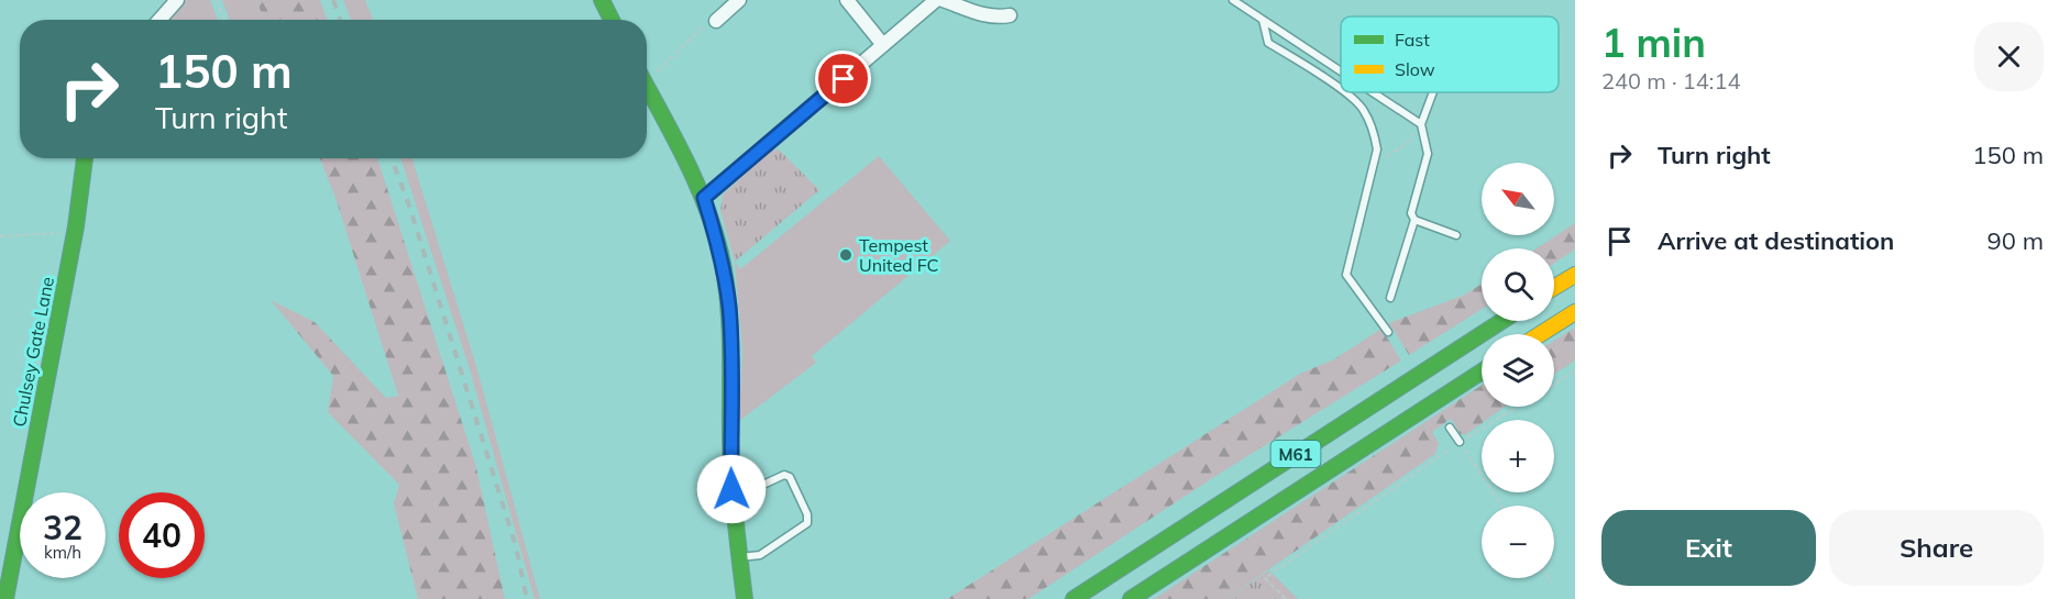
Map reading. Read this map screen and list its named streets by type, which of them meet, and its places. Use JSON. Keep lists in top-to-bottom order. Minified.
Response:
{"streets":{"main road":["Chulsey Gate Lane","M61"]},"places":["Tempest United FC"],"legend":["Fast","Slow"],"north":"top left","page":{"heading":["1 min","240 m · 14:14"],"turn":["150 m","Turn right"],"list":[{"name":"Turn right","value":"150 m"},{"name":"Arrive at destination","value":"90 m"}],"map_buttons":["+","−"],"speed":"32 km/h","limit":"40","buttons":["Exit","Share"]}}
